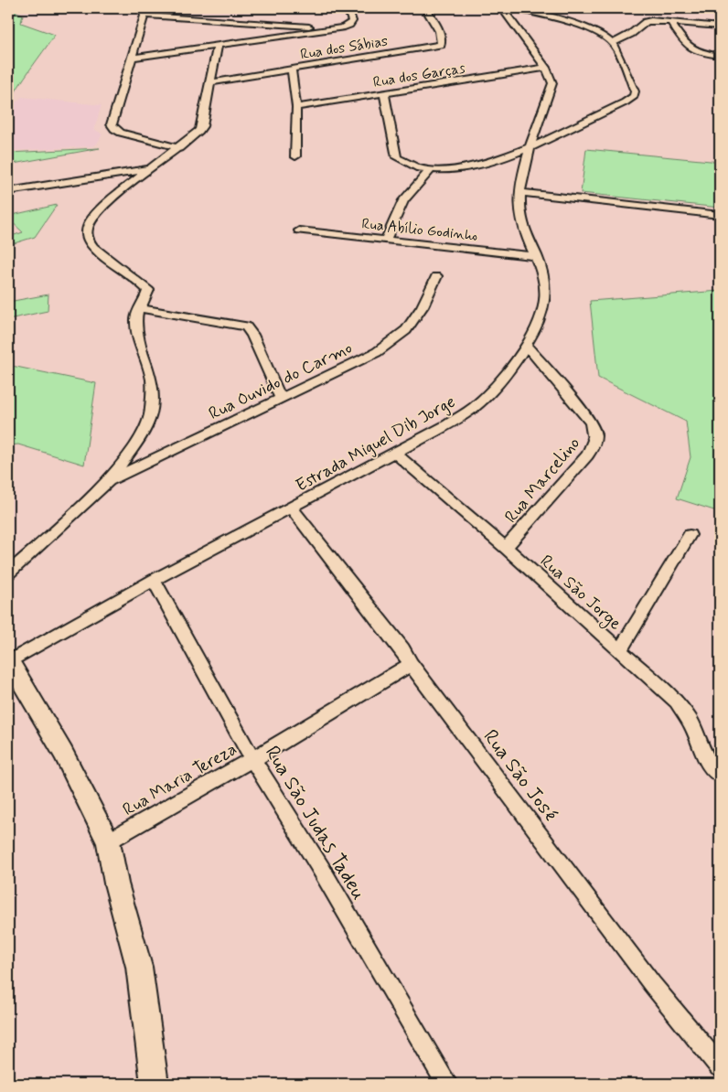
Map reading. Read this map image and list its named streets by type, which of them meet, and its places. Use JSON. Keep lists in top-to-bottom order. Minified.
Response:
{"streets":{"street":["Rua dos Sábias","Rua dos Garças","Rua Abílio Godinho","Rua Ouvido do Carmo","Estrada Miguel Dib Jorge","Rua Marcelino","Rua São Jorge","Rua São José","Rua Maria Tereza","Rua São Judas Tadeu"]},"crossings":[["Rua dos Garças","Estrada Miguel Dib Jorge"],["Rua Abílio Godinho","Estrada Miguel Dib Jorge"],["Estrada Miguel Dib Jorge","Rua Marcelino"],["Estrada Miguel Dib Jorge","Rua São Jorge"],["Estrada Miguel Dib Jorge","Rua São José"],["Estrada Miguel Dib Jorge","Rua São Judas Tadeu"],["Rua Marcelino","Rua São Jorge"],["Rua São José","Rua Maria Tereza"],["Rua Maria Tereza","Rua São Judas Tadeu"]]}
